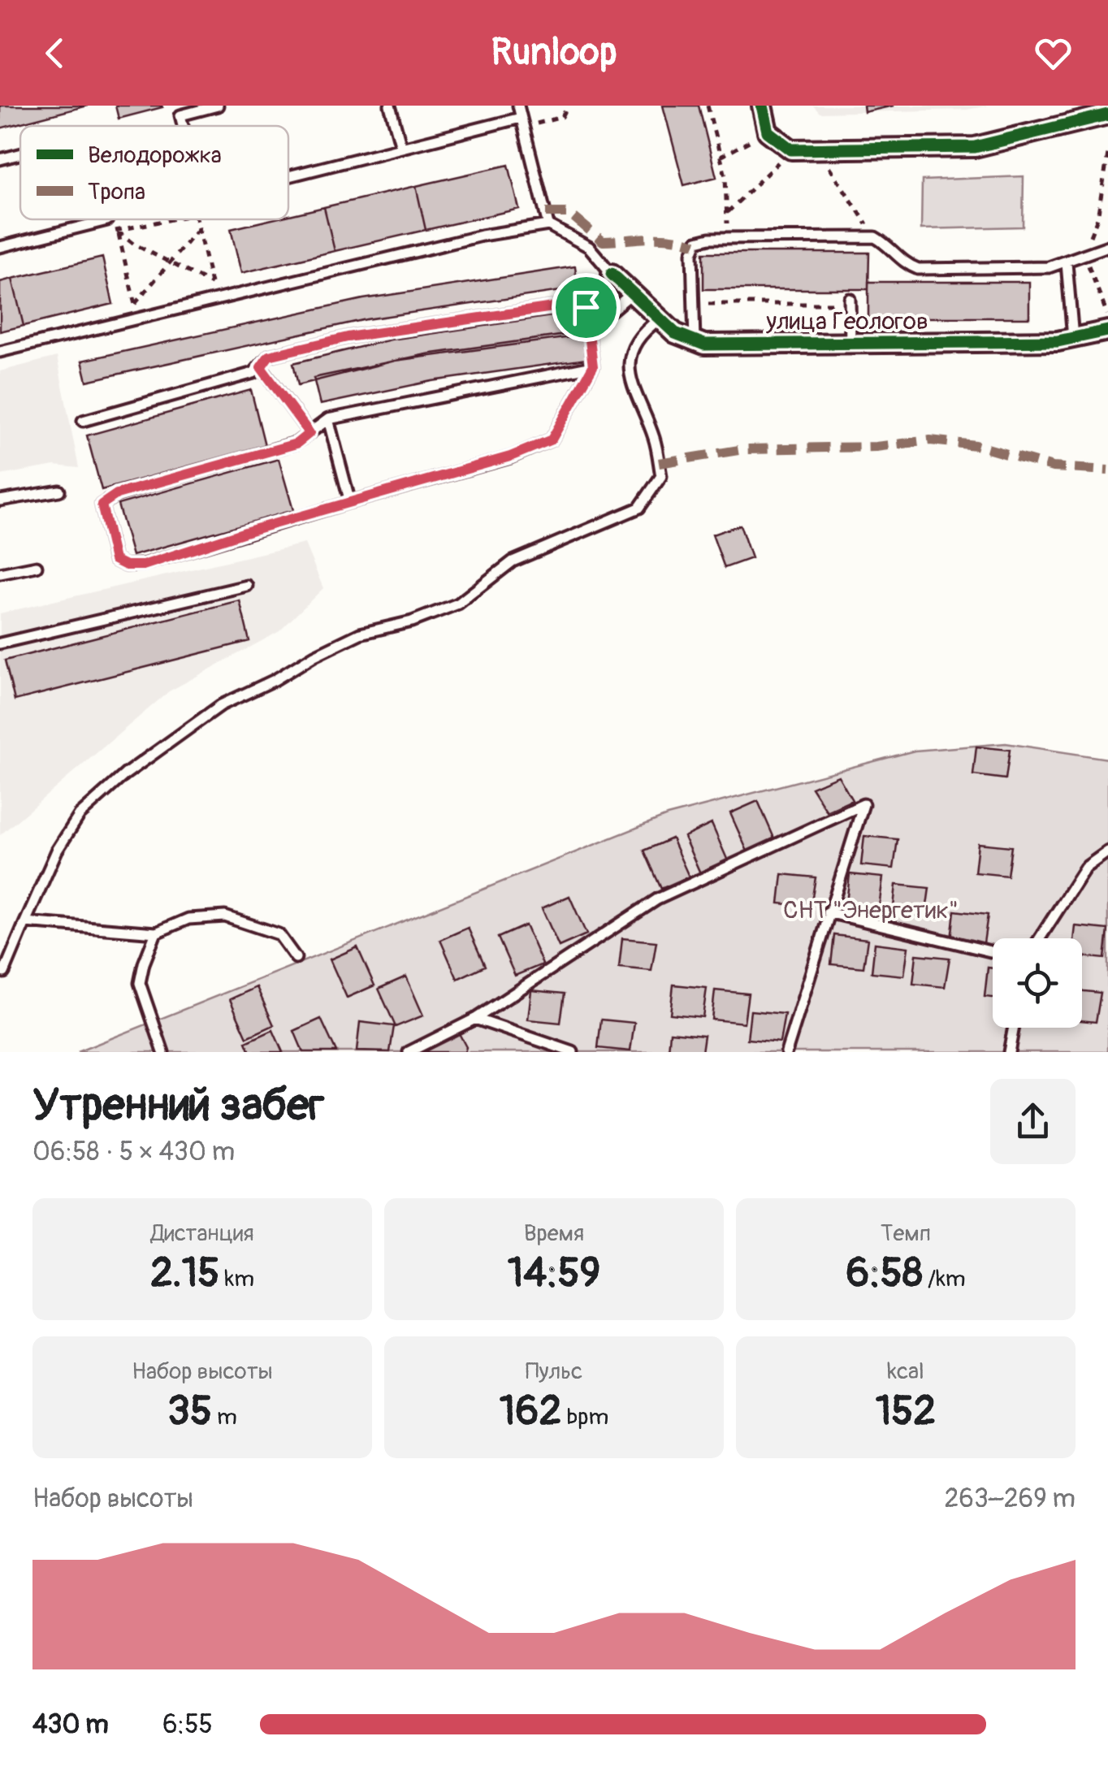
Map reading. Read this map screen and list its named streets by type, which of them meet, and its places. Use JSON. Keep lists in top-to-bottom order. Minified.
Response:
{"streets":{"street":["улица Геологов"]},"parks":["СНТ \"Энергетик\""],"legend":["Велодорожка","Тропа"],"page":{"header":"Runloop","heading":["Утренний забег","06:58 · 5 × 430 m"],"stats":[["Дистанция","2.15 km"],["Время","14:59"],["Темп","6:58 /km"],["Набор высоты","35 m"],["Пульс","162 bpm"],["kcal","152"]],"chart":["Набор высоты","263–269 m"],"list":[{"name":"430 m","note":"6:55"}]}}
